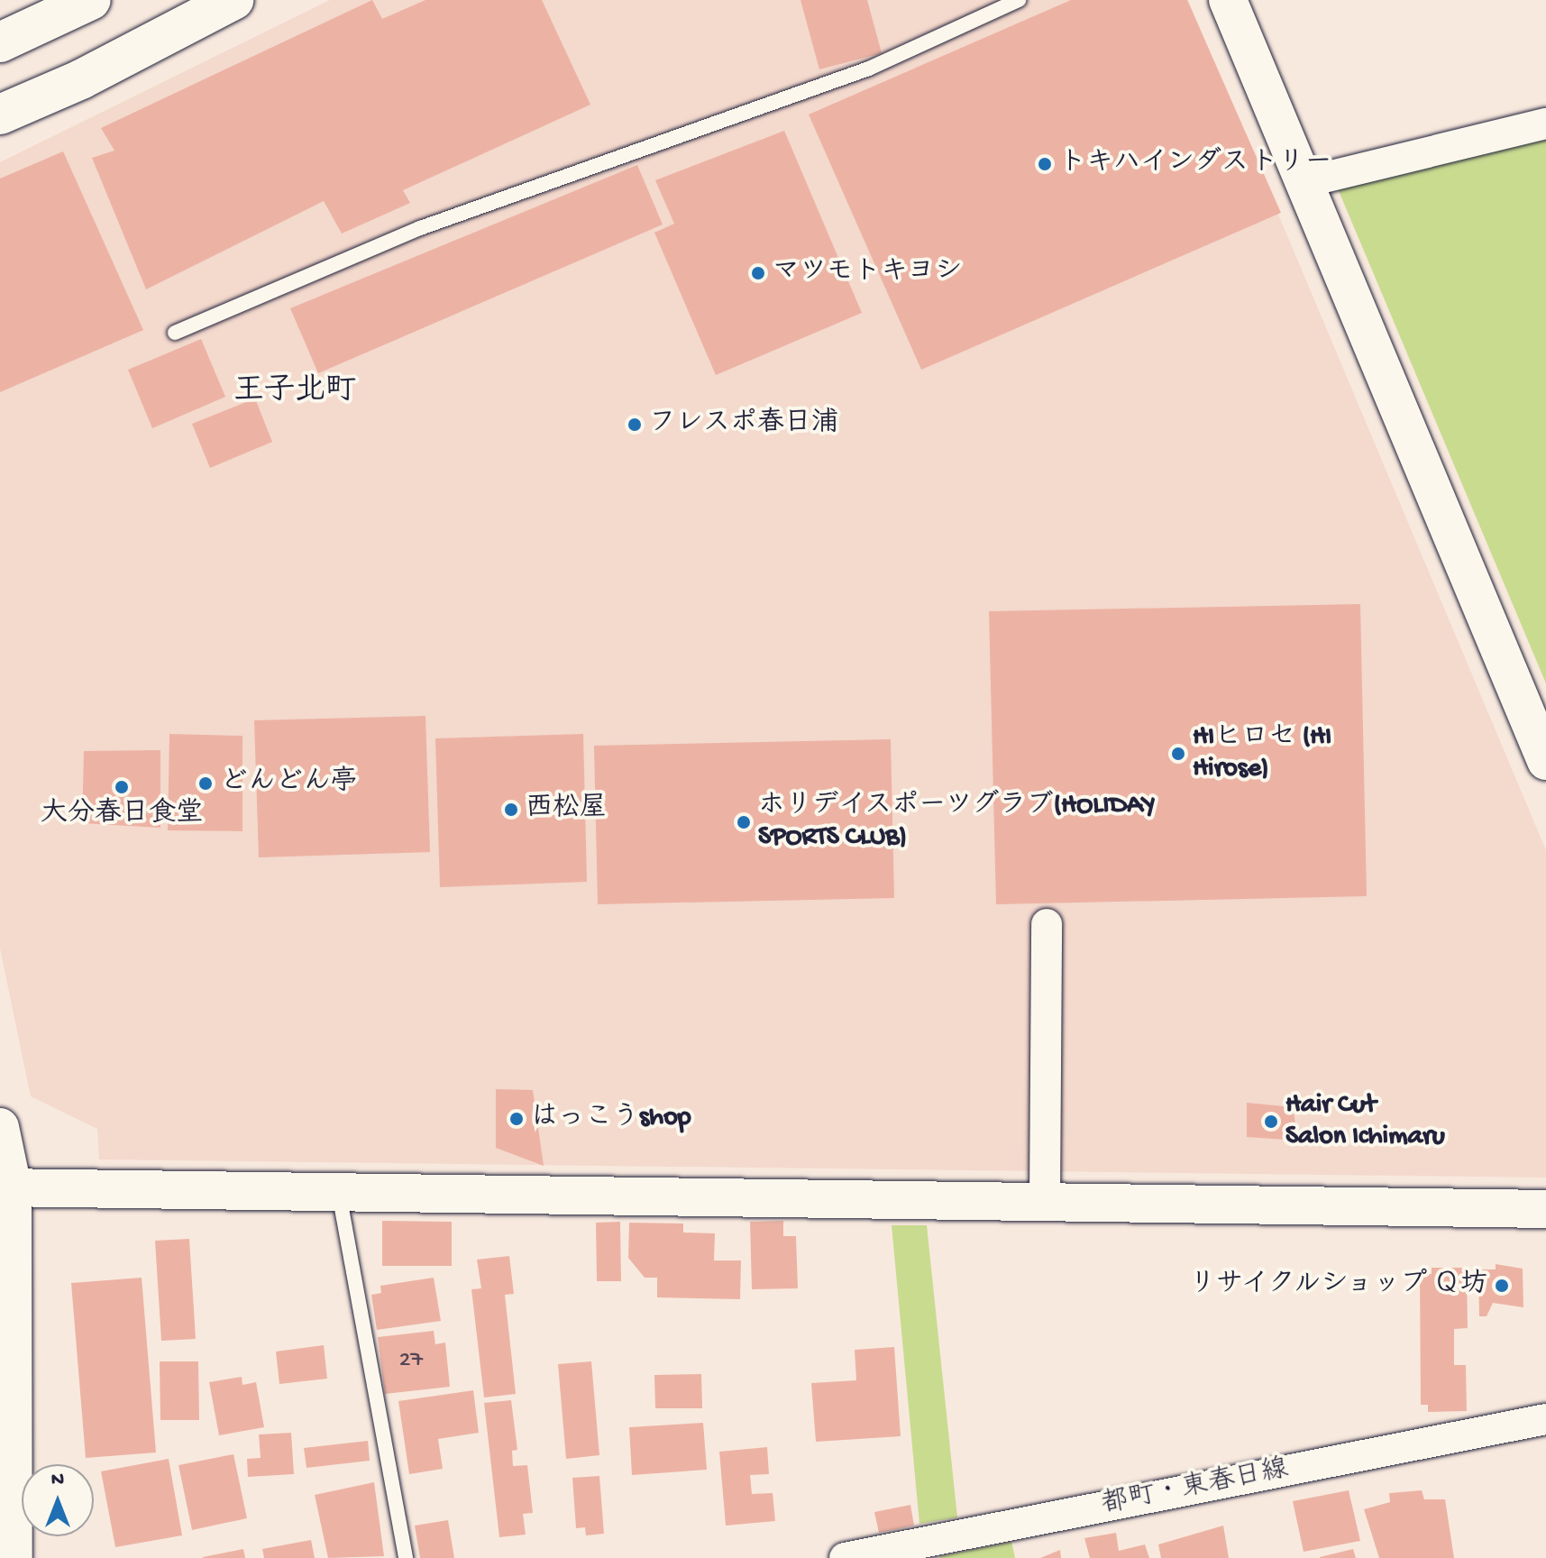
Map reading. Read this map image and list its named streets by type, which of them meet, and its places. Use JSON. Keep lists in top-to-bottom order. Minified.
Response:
{"streets":{"street":["都町・東春日線"]},"districts":["王子北町"],"places":["トキハインダストリー","マツモトキヨシ","フレスポ春日浦","HIヒロセ (HI Hirose)","どんどん亭","大分春日食堂","西松屋","ホリデイスポーツグラブ(HOLIDAY SPORTS CLUB)","はっこうshop","Hair Cut Salon Ichimaru","リサイクルショップ Ｑ坊"],"house_numbers":["27"],"north":"top"}
